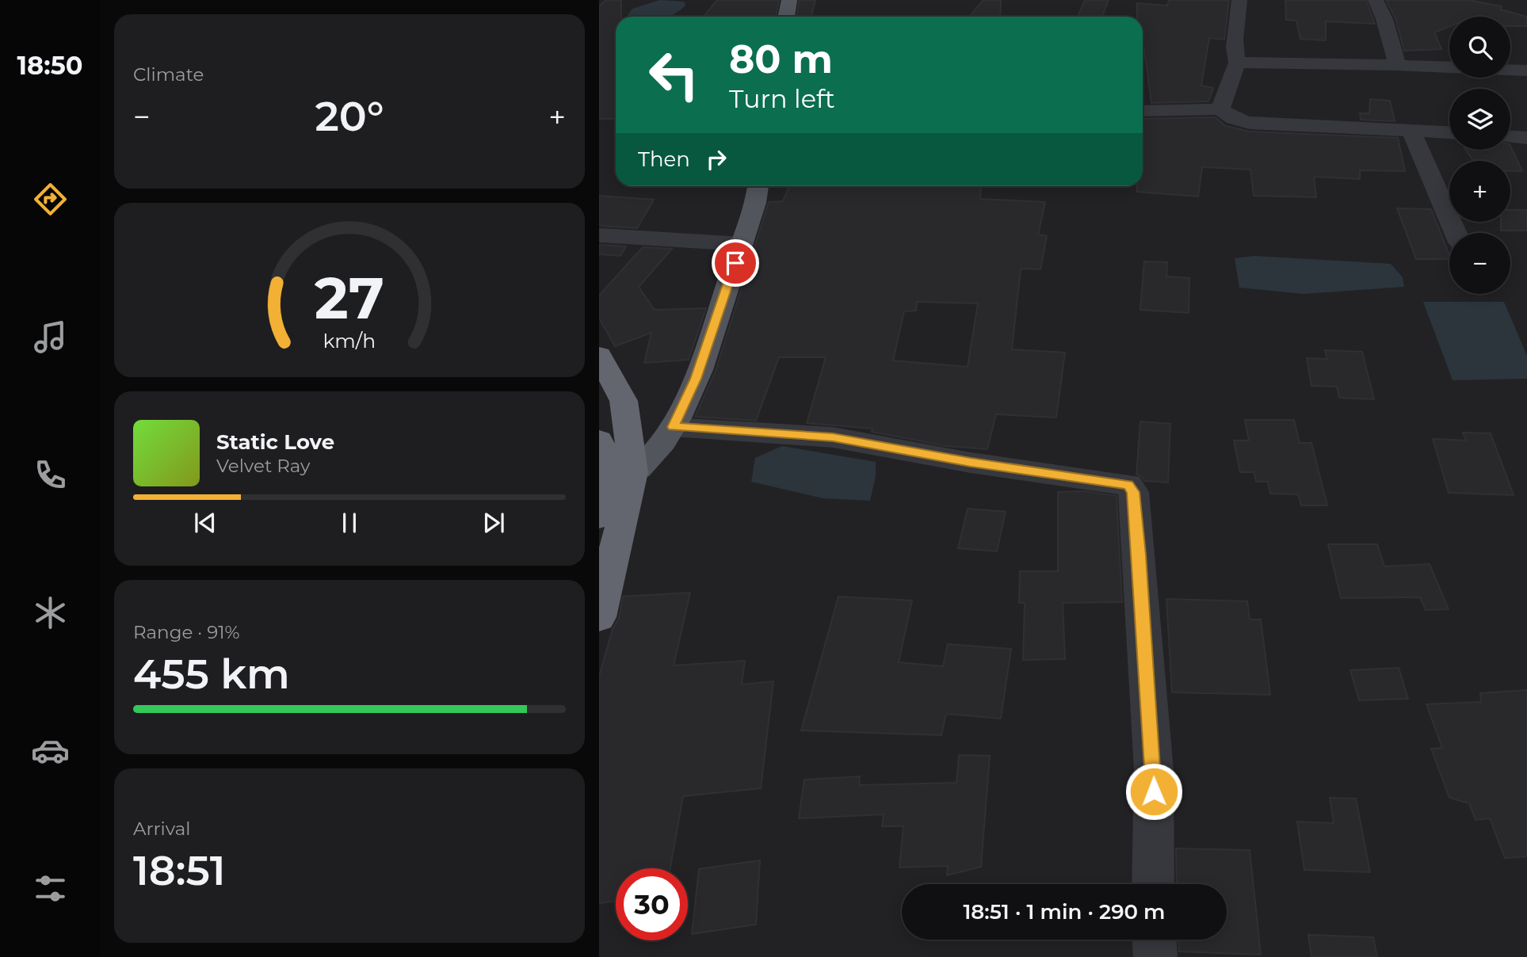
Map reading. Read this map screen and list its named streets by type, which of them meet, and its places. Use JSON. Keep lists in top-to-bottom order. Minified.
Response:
{"page":{"tabs":"18:50","tile":["Climate",["Range · 91%","455 km"],["Arrival","18:51"]],"map_buttons":["+","−"],"turn":["80 m","Turn left"],"heat":["−","20°","+"],"then":"Then","song":["Static Love","Velvet Ray"],"limit":"30","trip":"18:51 · 1 min · 290 m","gauge":["27","km/h"]}}
